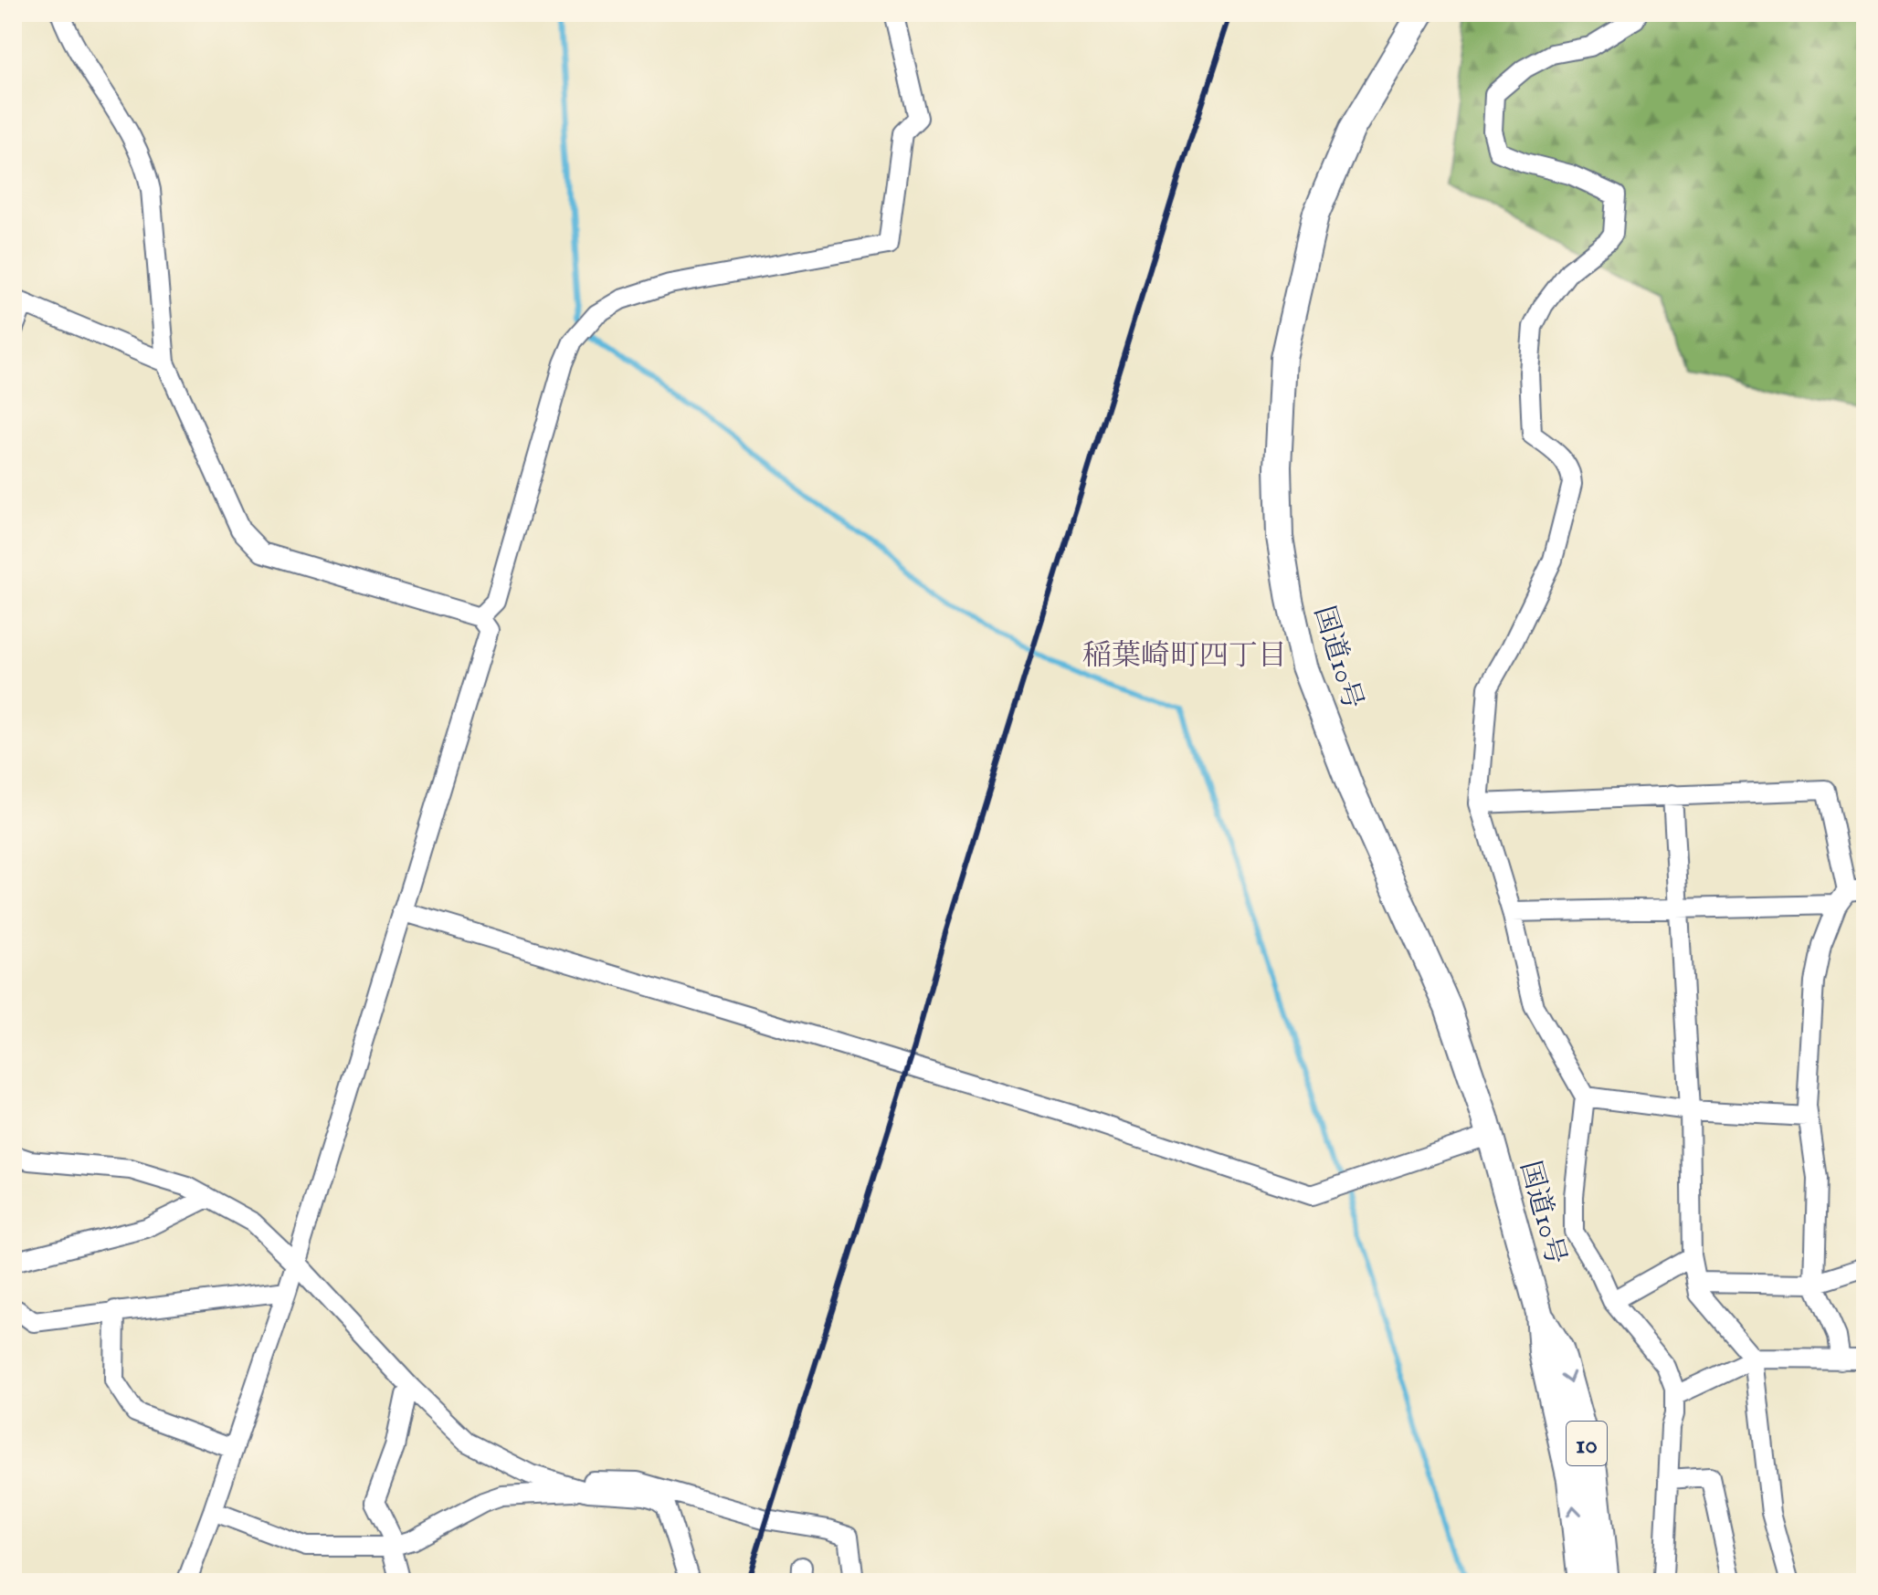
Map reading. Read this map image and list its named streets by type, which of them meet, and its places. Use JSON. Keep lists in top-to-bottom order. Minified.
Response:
{"streets":{"highway":["国道10号","10"]},"districts":["稲葉崎町四丁目"]}
